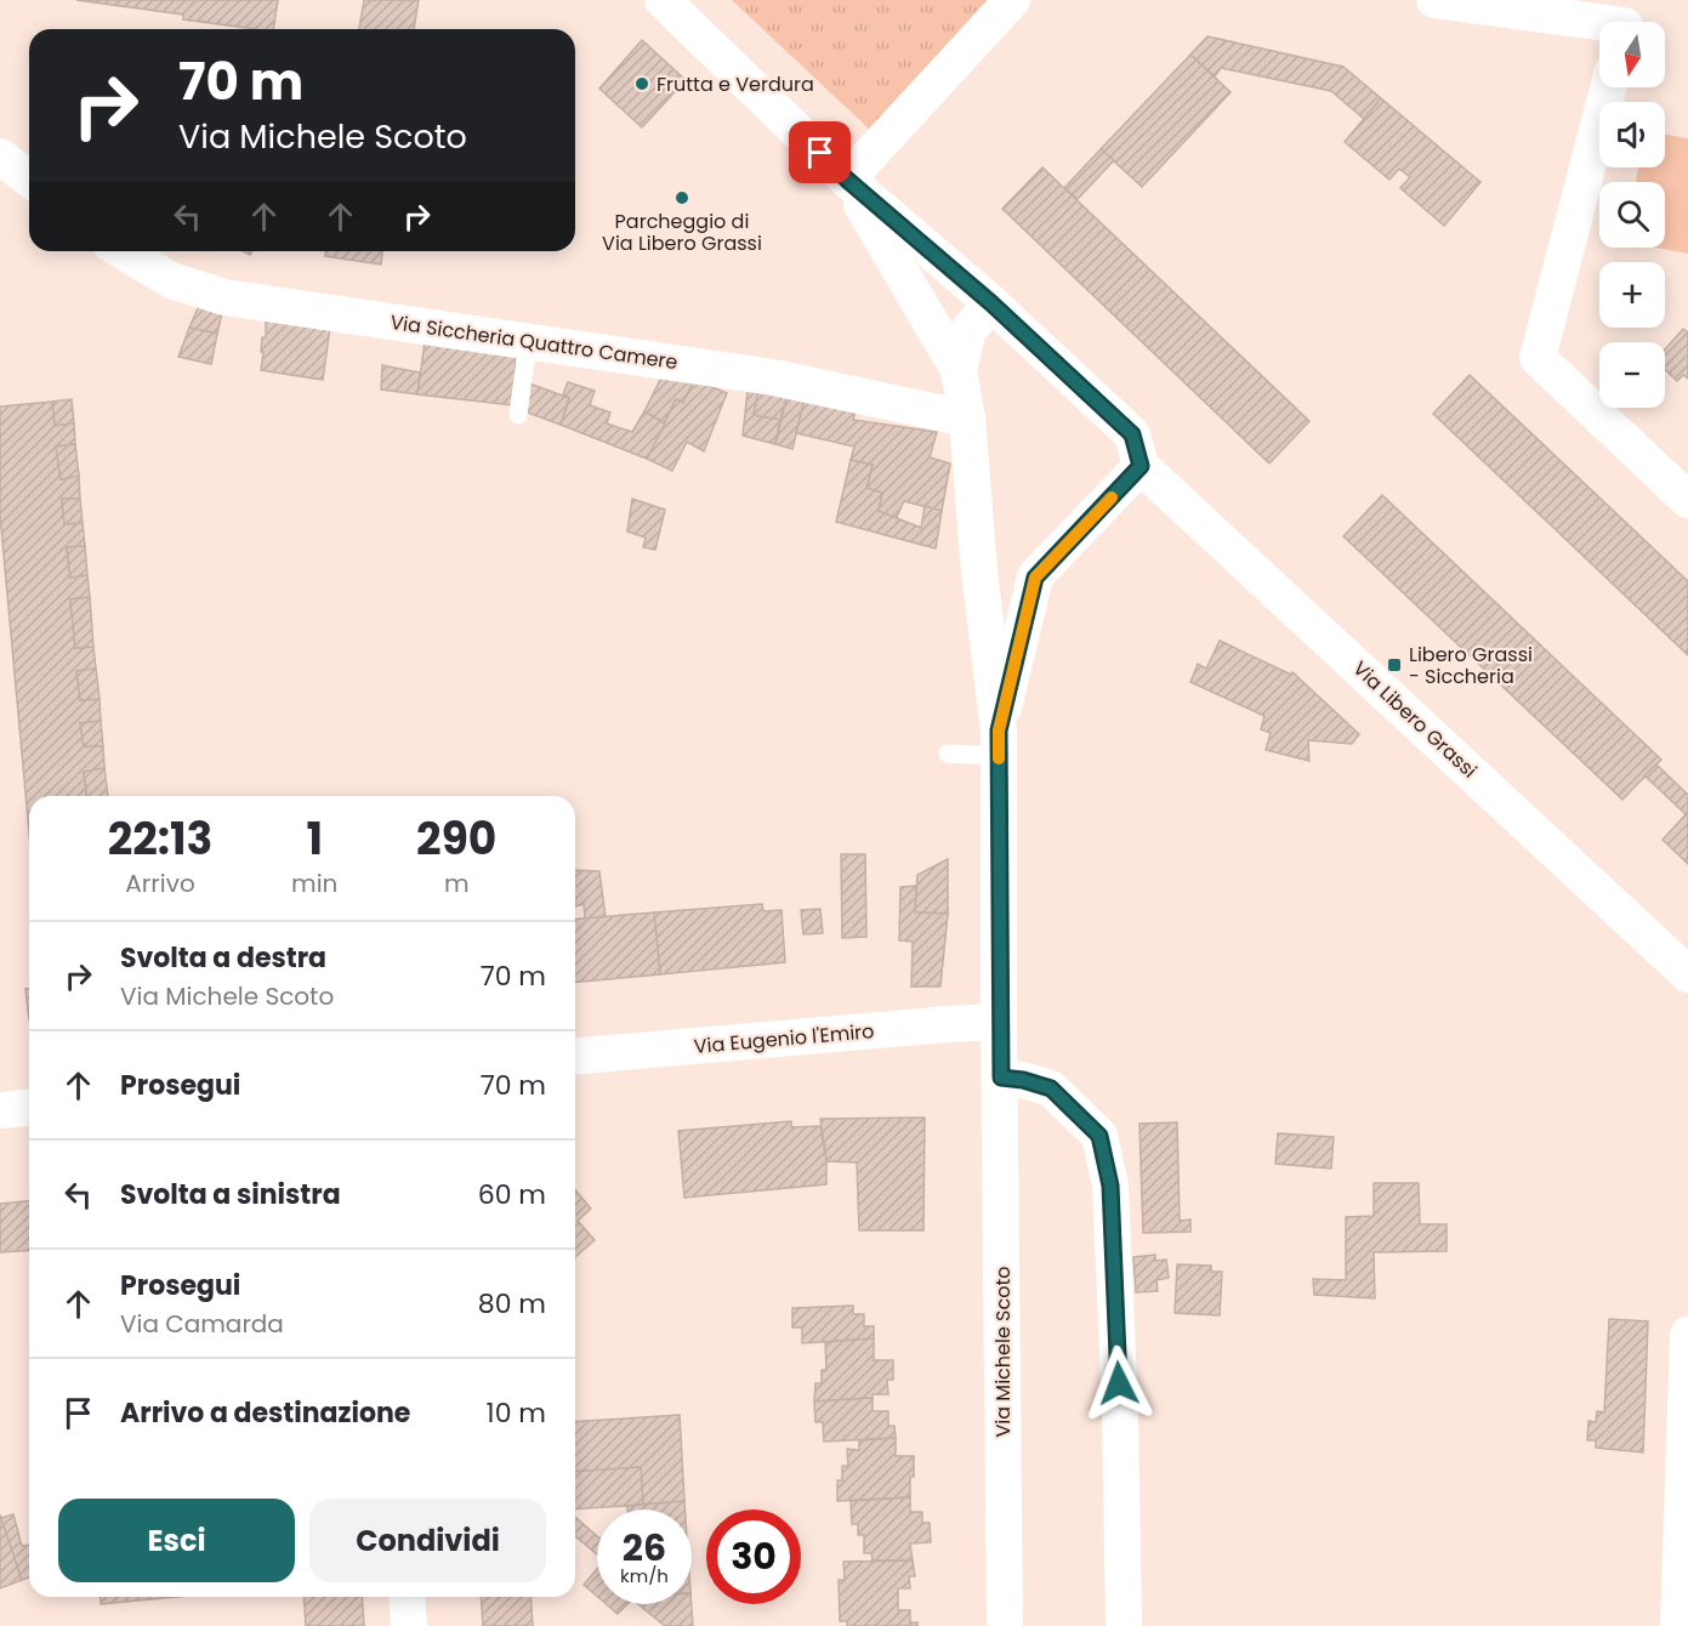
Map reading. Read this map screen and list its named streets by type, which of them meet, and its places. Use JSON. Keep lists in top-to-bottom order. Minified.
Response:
{"streets":{"street":["Via Siccheria Quattro Camere","Via Libero Grassi","Via Eugenio l'Emiro","Via Michele Scoto"]},"crossings":[["Via Eugenio l'Emiro","Via Michele Scoto"]],"places":{"other":["Frutta e Verdura","Parcheggio di Via Libero Grassi"],"transit":["Libero Grassi - Siccheria"]},"north":"bottom","page":{"map_buttons":["+","−"],"turn":["70 m","Via Michele Scoto"],"eta":["22:13","Arrivo","1","min","290","m"],"list":[{"name":"Svolta a destra","note":"Via Michele Scoto","value":"70 m"},{"name":"Prosegui","value":"70 m"},{"name":"Svolta a sinistra","value":"60 m"},{"name":"Prosegui","note":"Via Camarda","value":"80 m"},{"name":"Arrivo a destinazione","value":"10 m"}],"buttons":["Esci","Condividi"],"speed":"26 km/h","limit":"30"}}
